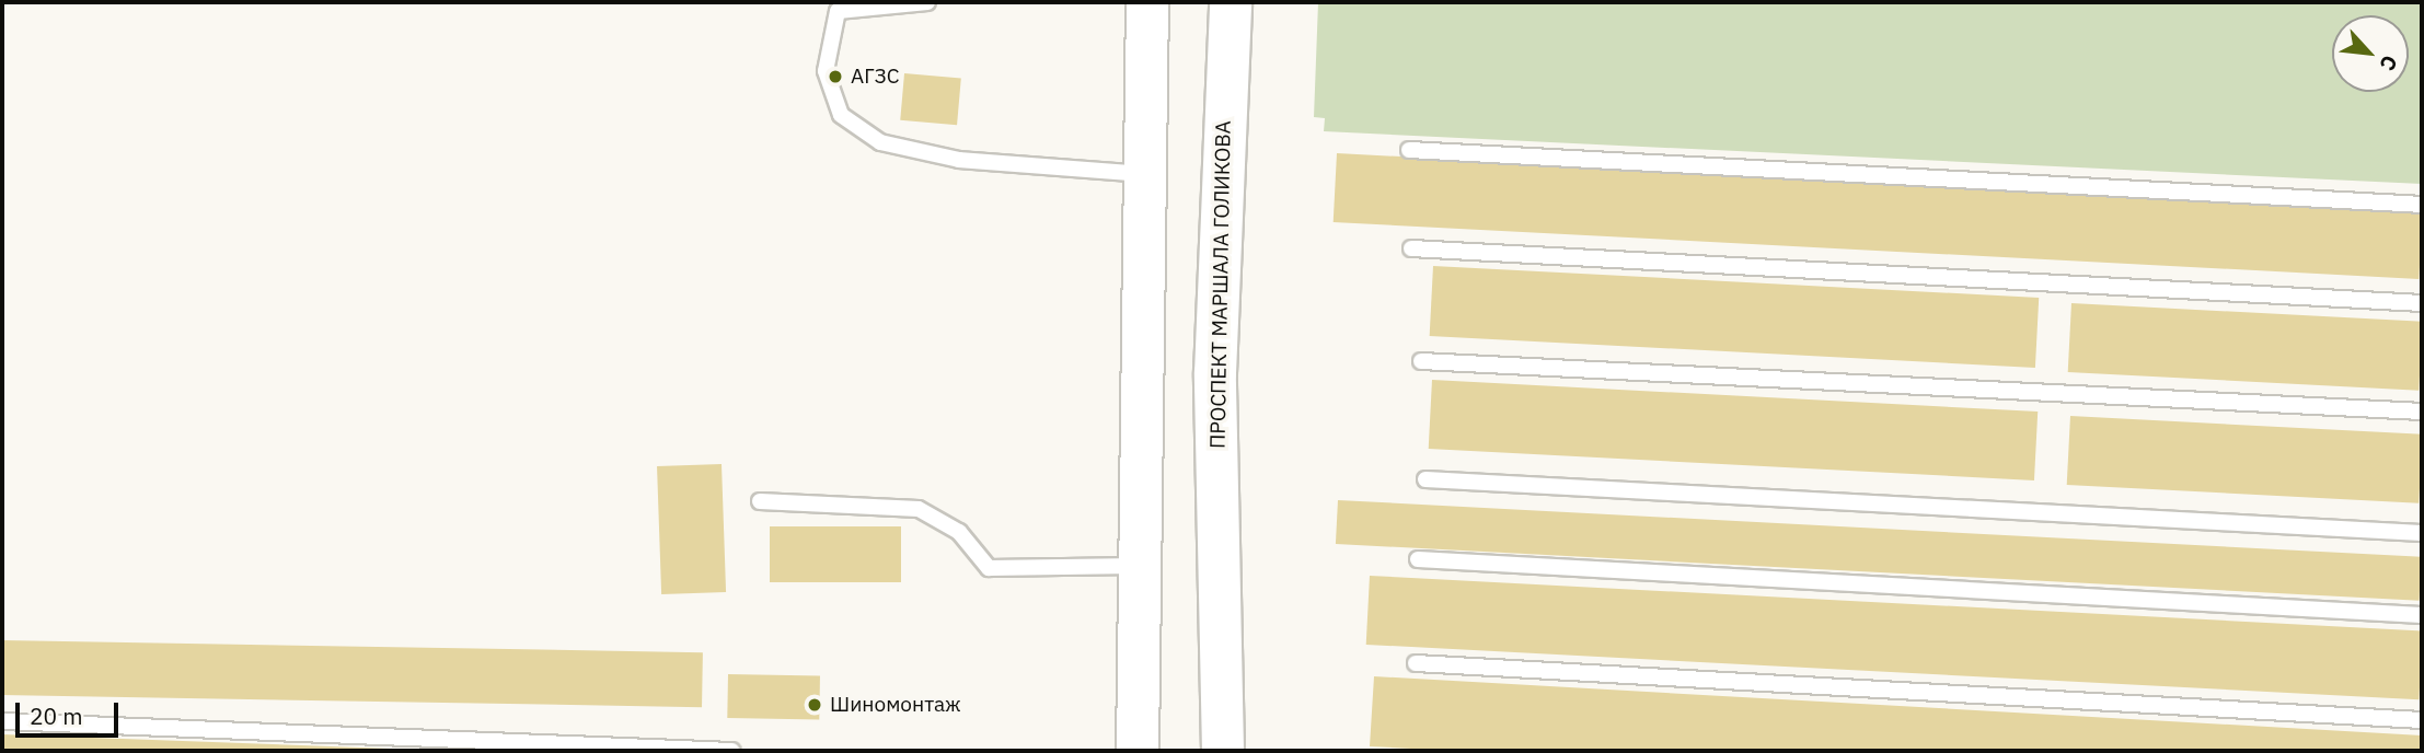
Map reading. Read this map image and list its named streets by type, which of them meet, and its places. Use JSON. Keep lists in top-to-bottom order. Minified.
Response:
{"streets":{"main road":["ПРОСПЕКТ МАРШАЛА ГОЛИКОВА"]},"places":["АГЗС","Шиномонтаж"],"scale_bar":"20 m","north":"bottom right"}
